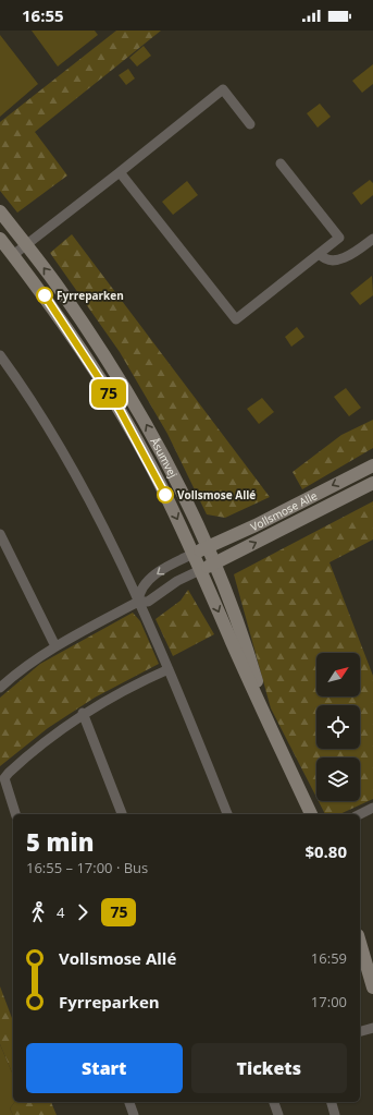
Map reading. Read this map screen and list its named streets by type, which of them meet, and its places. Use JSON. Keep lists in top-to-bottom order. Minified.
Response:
{"streets":{"street":["Åsumvej","Vollsmose Alle"]},"crossings":[["Åsumvej","Vollsmose Alle"]],"places":["Fyrreparken","Vollsmose Allé"],"lines":["bus line 75"],"north":"top right","page":{"status":"16:55","on_map":"75","heading":["5 min","16:55 – 17:00 · Bus","$0.80"],"legs":["4","75"],"list":[{"name":"Vollsmose Allé","value":"16:59"},{"name":"Fyrreparken","value":"17:00"}],"buttons":["Start","Tickets"]}}
